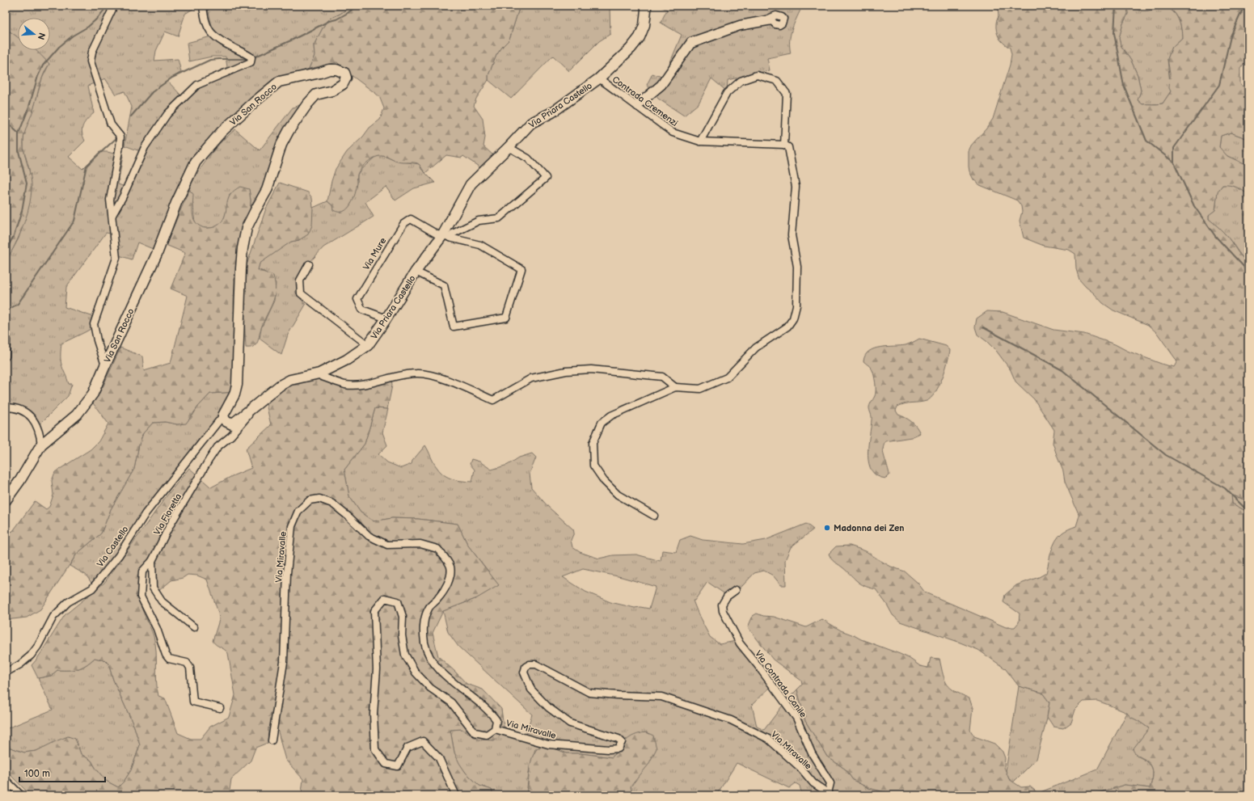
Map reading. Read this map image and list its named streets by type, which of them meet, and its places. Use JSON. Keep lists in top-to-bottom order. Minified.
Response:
{"streets":{"street":["Contrada Cremenzi","Via San Rocco","Via Priara Castello","Via Mure","Via Fioretta","Via Castello","Via Miravalle","Via Contrada Canile"]},"crossings":[["Contrada Cremenzi","Via Priara Castello"],["Via San Rocco","Via Priara Castello"],["Via San Rocco","Via Castello"],["Via Priara Castello","Via Mure"],["Via Priara Castello","Via Fioretta"],["Via Priara Castello","Via Castello"],["Via Miravalle","Via Contrada Canile"]],"places":["Madonna dei Zen"],"scale_bar":"100 m","north":"right"}
